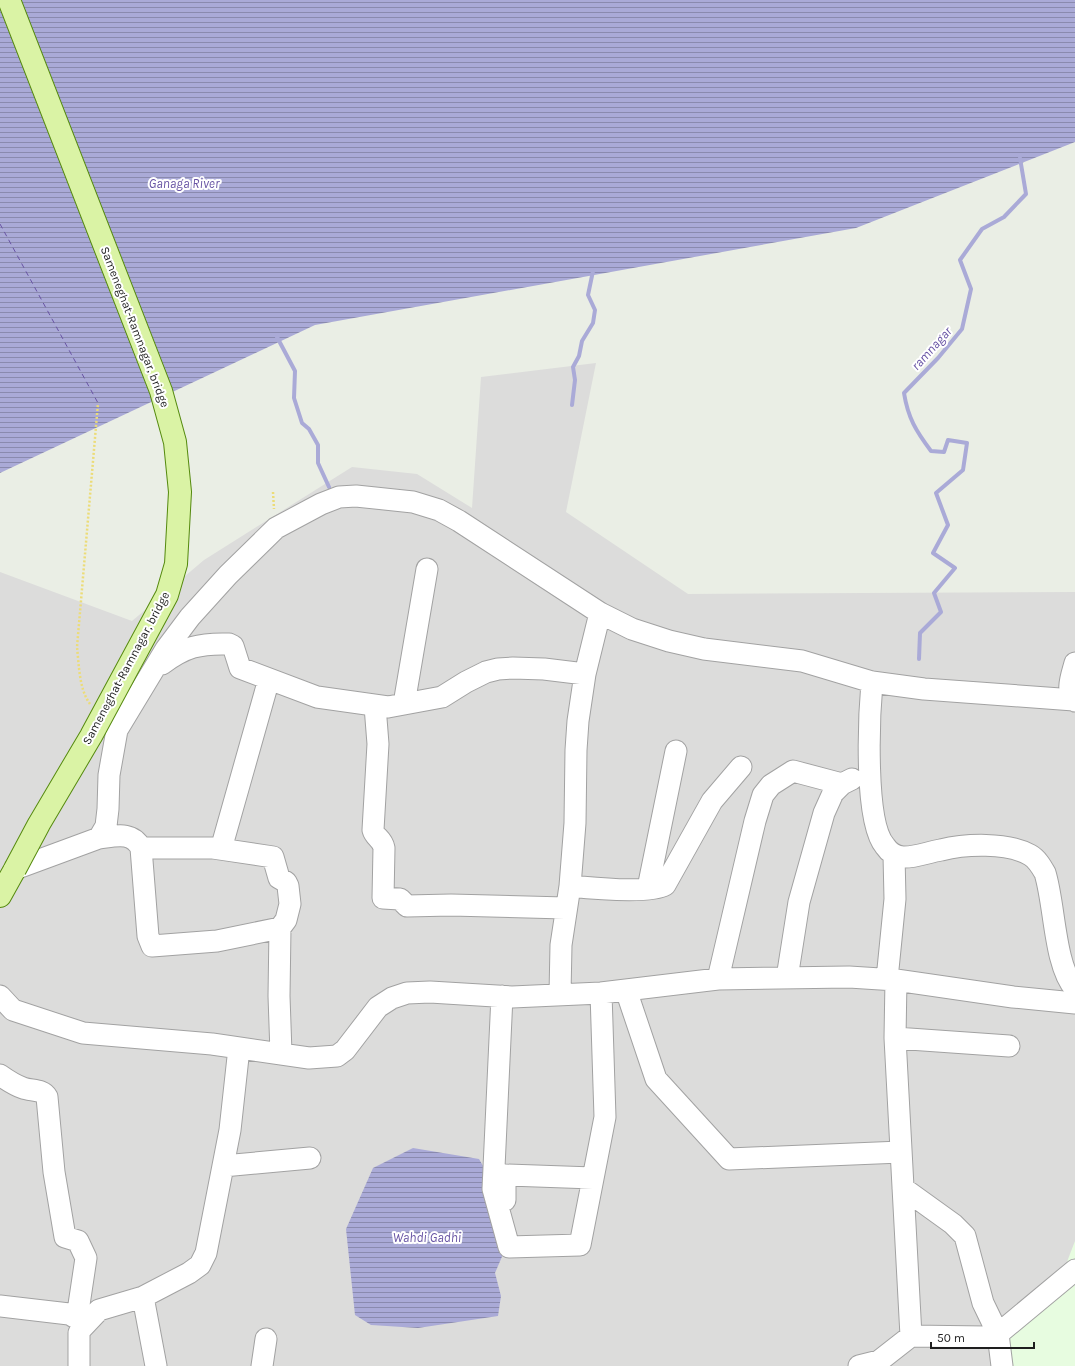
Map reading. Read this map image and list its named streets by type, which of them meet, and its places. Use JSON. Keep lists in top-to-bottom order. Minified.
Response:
{"streets":{"main road":["Sameneghat-Ramnagar, bridge"]},"water":["Ganaga River","ramnagar","Wahdi Gadhi"],"scale_bar":"50 m"}
